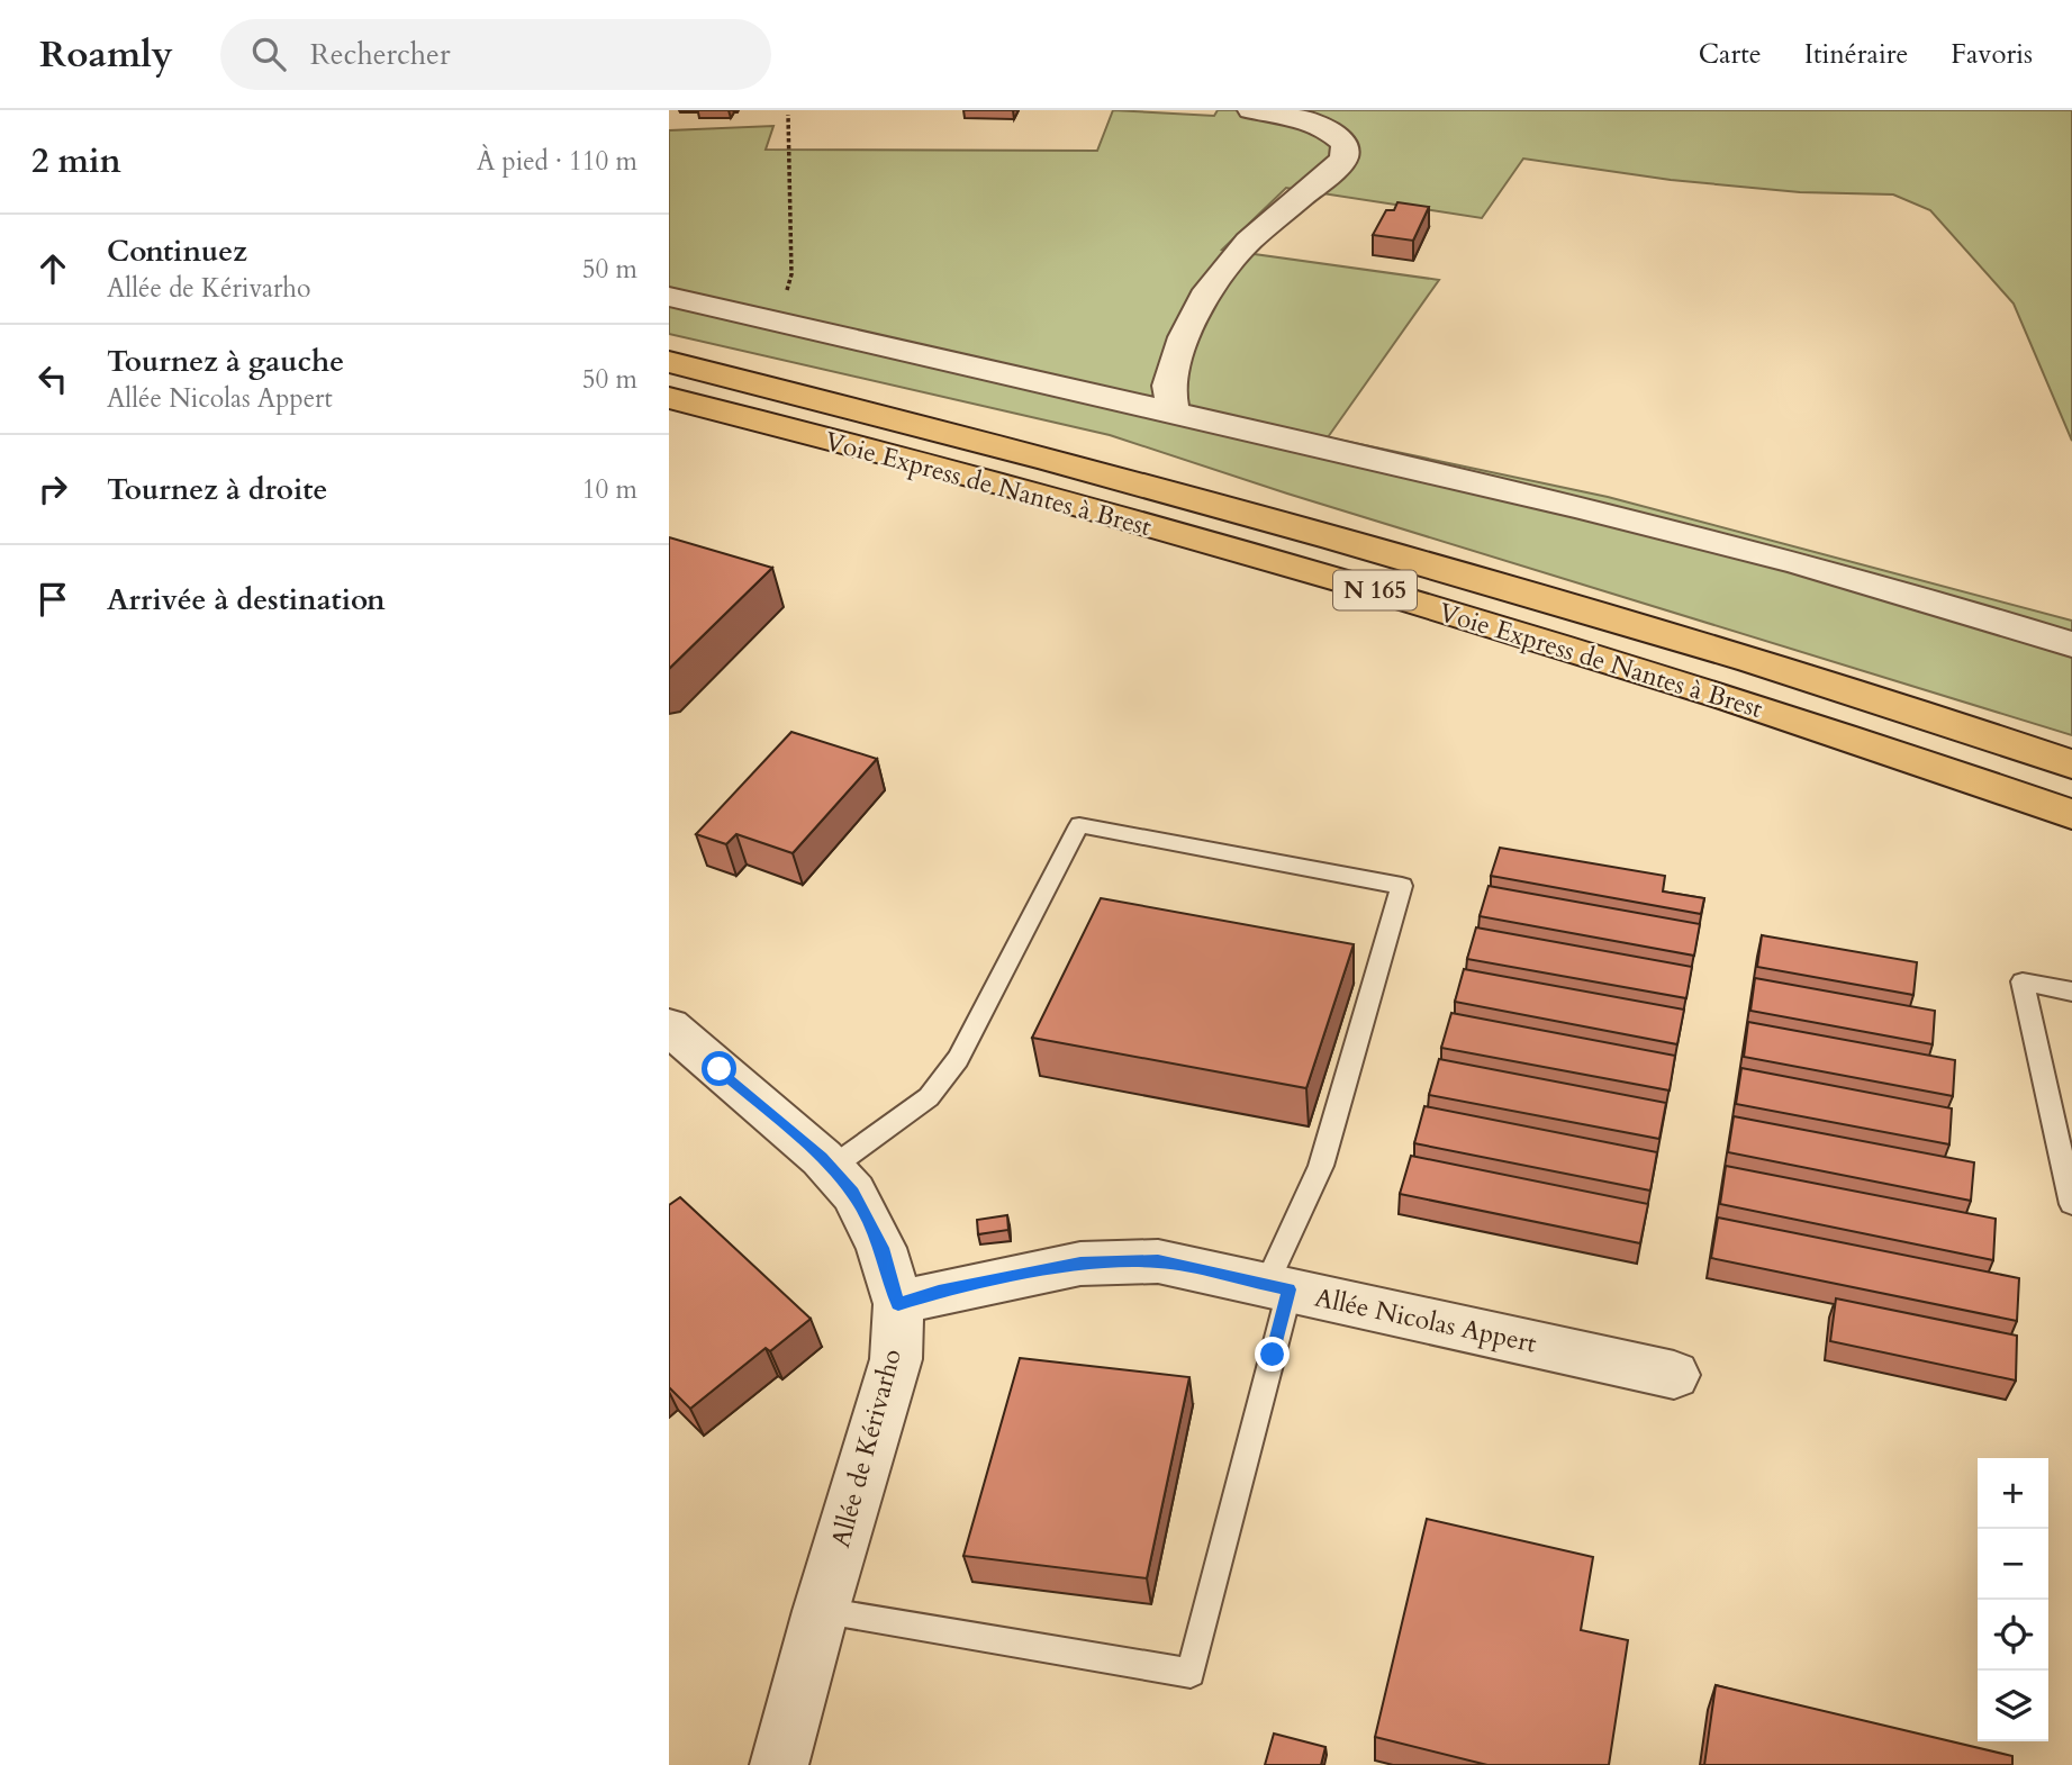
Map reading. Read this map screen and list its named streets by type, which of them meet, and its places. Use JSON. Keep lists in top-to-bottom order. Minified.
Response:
{"streets":{"highway":["Voie Express de Nantes à Brest","N 165"],"street":["Allée Nicolas Appert","Allée de Kérivarho"]},"crossings":[["Allée Nicolas Appert","Allée de Kérivarho"]],"page":{"header":"Roamly","search":"Rechercher","nav":["Carte","Itinéraire","Favoris"],"heading":["2 min","À pied · 110 m"],"list":[["Continuez","Allée de Kérivarho","50 m"],["Tournez à gauche","Allée Nicolas Appert","50 m"],["Tournez à droite","10 m"],"Arrivée à destination"],"map_buttons":["+","−"]}}
